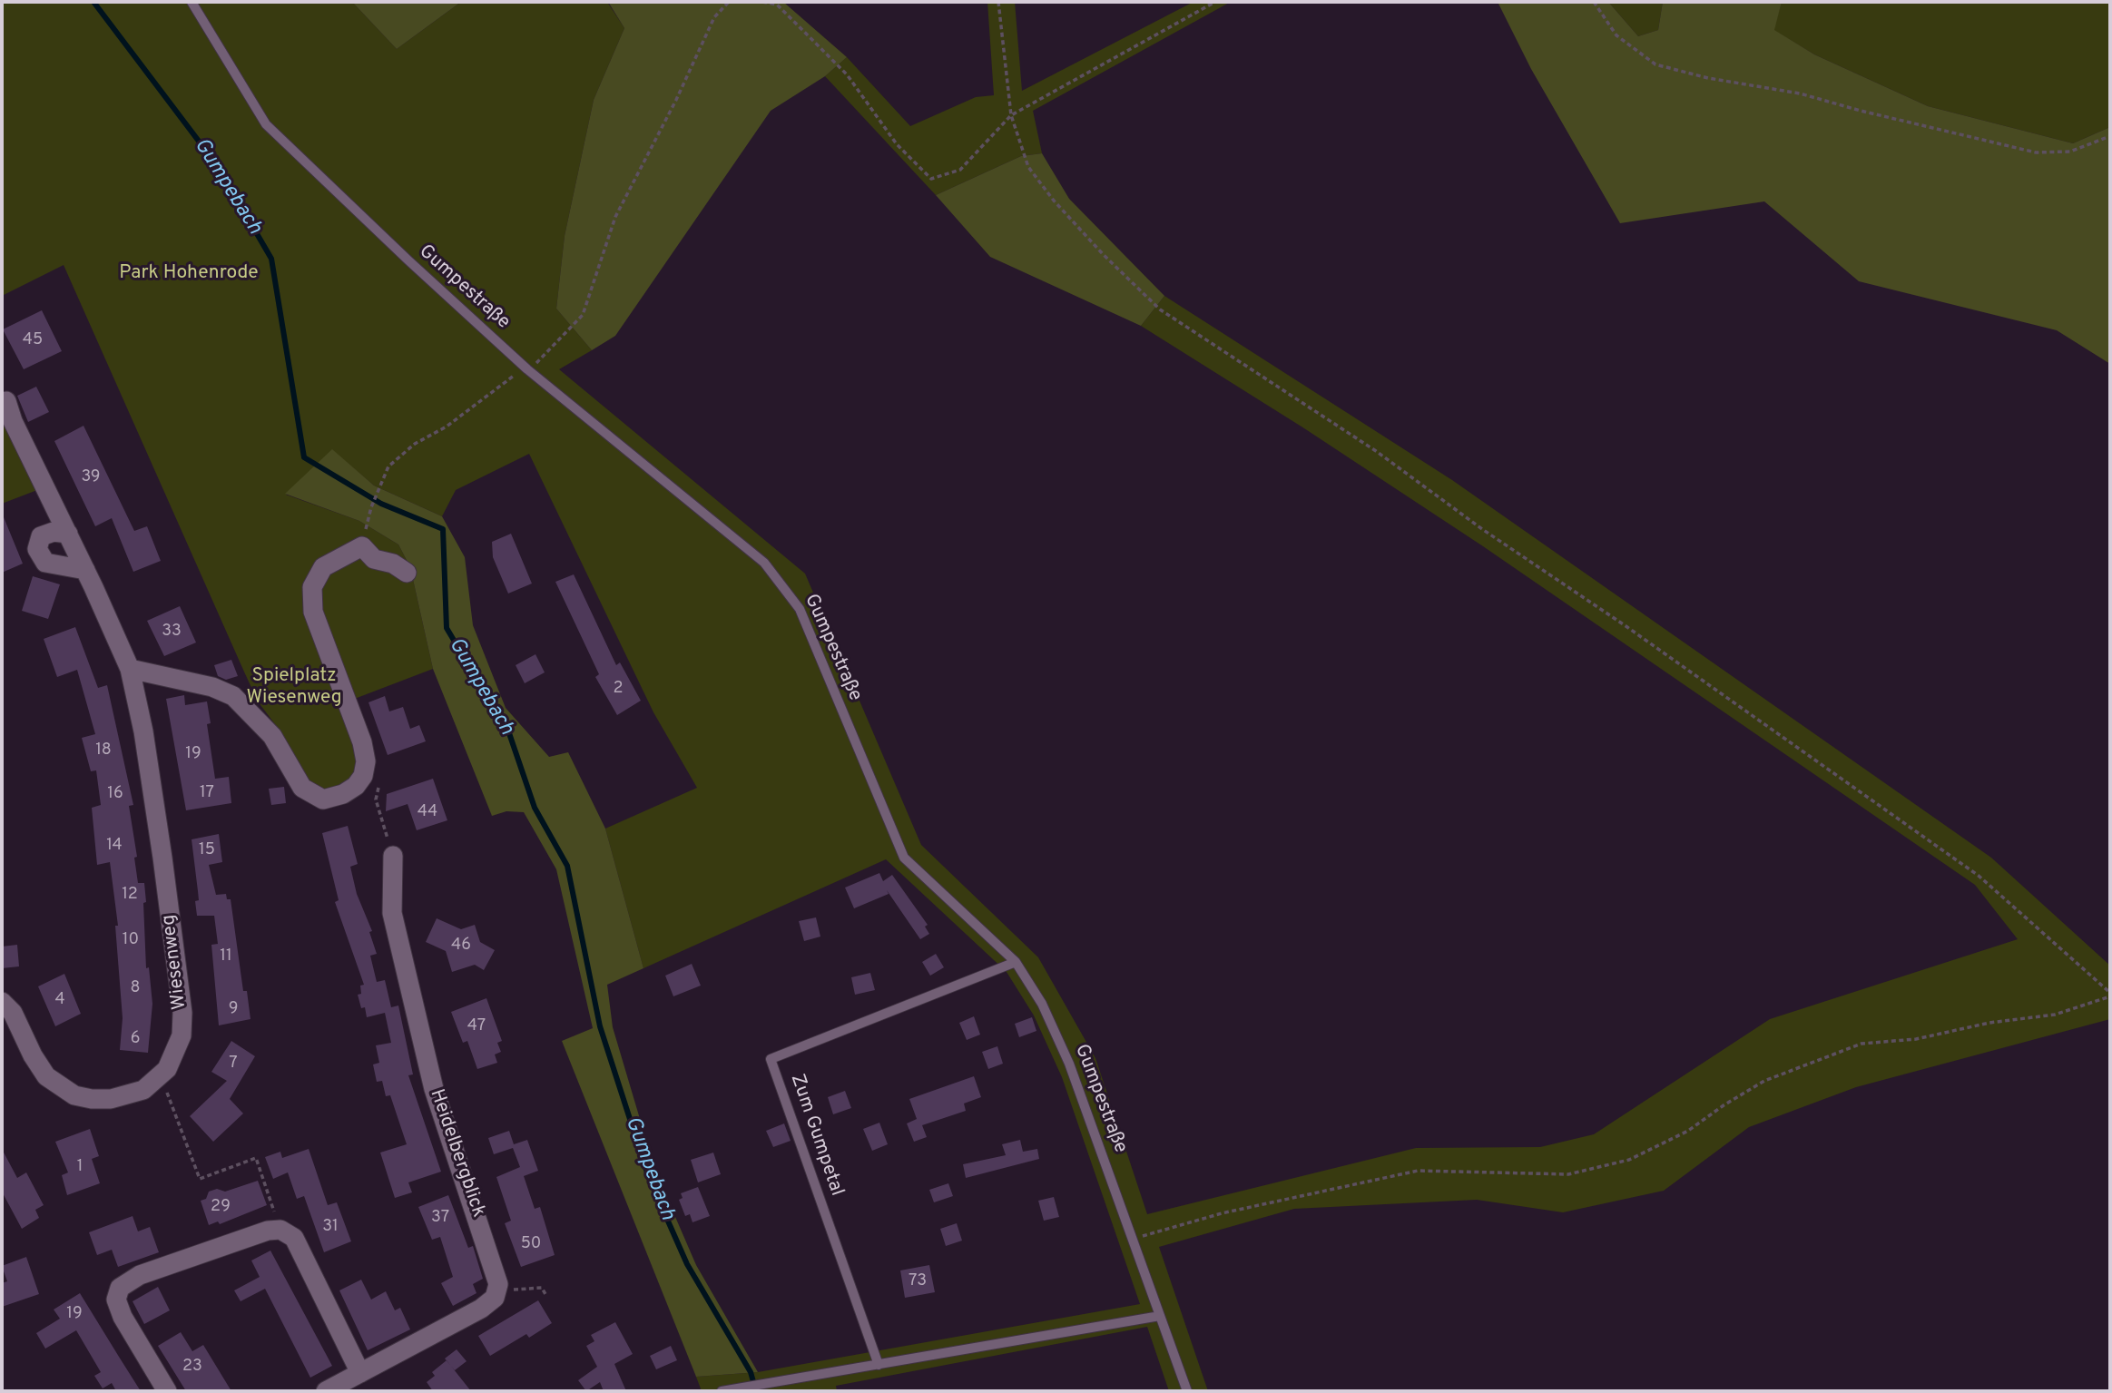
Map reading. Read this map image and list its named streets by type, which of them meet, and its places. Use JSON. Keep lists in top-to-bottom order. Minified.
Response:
{"streets":{"street":["Wiesenweg","Heidelbergblick"],"lane":["Gumpestraße","Zum Gumpetal"]},"crossings":[["Gumpestraße","Zum Gumpetal"]],"water":["Gumpebach"],"parks":["Park Hohenrode","Spielplatz Wiesenweg"],"house_numbers":["45","39","33","2","18","19","17","16","44","14","15","12","10","46","11","8","4","9","47","6","7","1","29","37","31","50","73","19","23"]}
